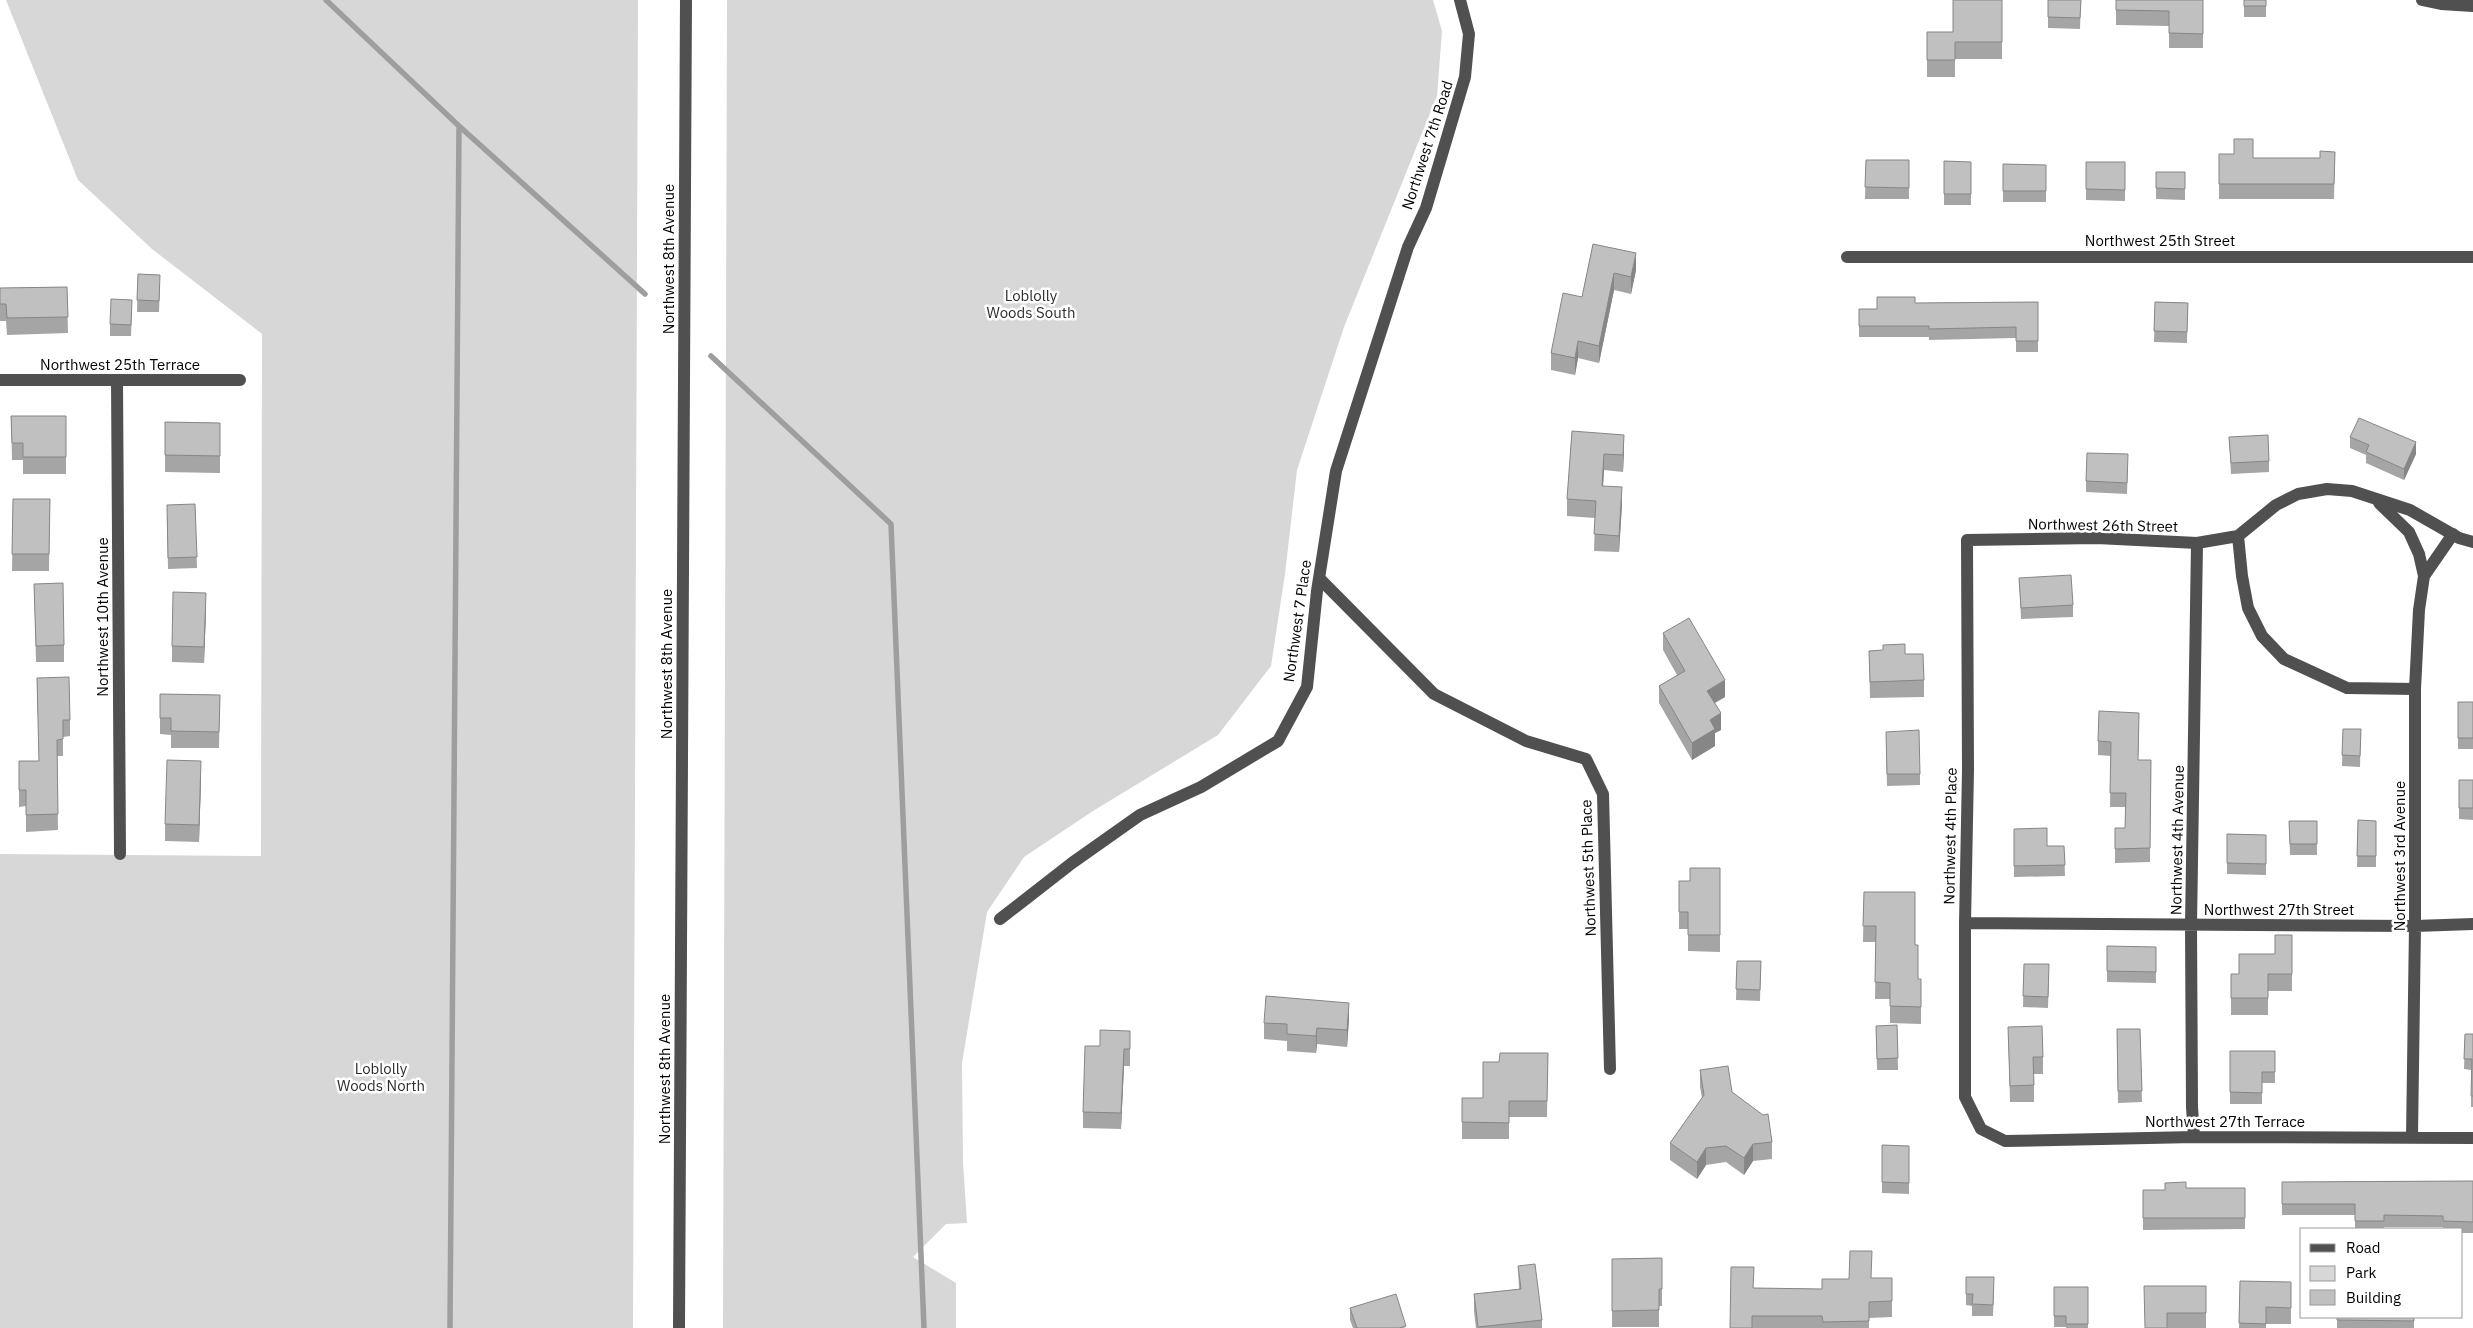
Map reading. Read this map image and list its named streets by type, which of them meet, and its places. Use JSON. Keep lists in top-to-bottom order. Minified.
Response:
{"streets":{"street":["Northwest 7th Road","Northwest 25th Street","Northwest 8th Avenue","Northwest 25th Terrace","Northwest 26th Street","Northwest 10th Avenue","Northwest 7 Place","Northwest 4th Place","Northwest 4th Avenue","Northwest 3rd Avenue","Northwest 5th Place","Northwest 27th Street","Northwest 27th Terrace"]},"crossings":[["Northwest 7th Road","Northwest 7 Place"],["Northwest 25th Terrace","Northwest 10th Avenue"],["Northwest 26th Street","Northwest 4th Place"],["Northwest 26th Street","Northwest 4th Avenue"],["Northwest 26th Street","Northwest 3rd Avenue"],["Northwest 7 Place","Northwest 5th Place"],["Northwest 4th Place","Northwest 27th Street"],["Northwest 4th Place","Northwest 27th Terrace"],["Northwest 4th Avenue","Northwest 27th Street"],["Northwest 4th Avenue","Northwest 27th Terrace"],["Northwest 3rd Avenue","Northwest 27th Street"],["Northwest 3rd Avenue","Northwest 27th Terrace"]],"parks":["Loblolly Woods South","Loblolly Woods North"],"legend":["Road","Park","Building"]}
